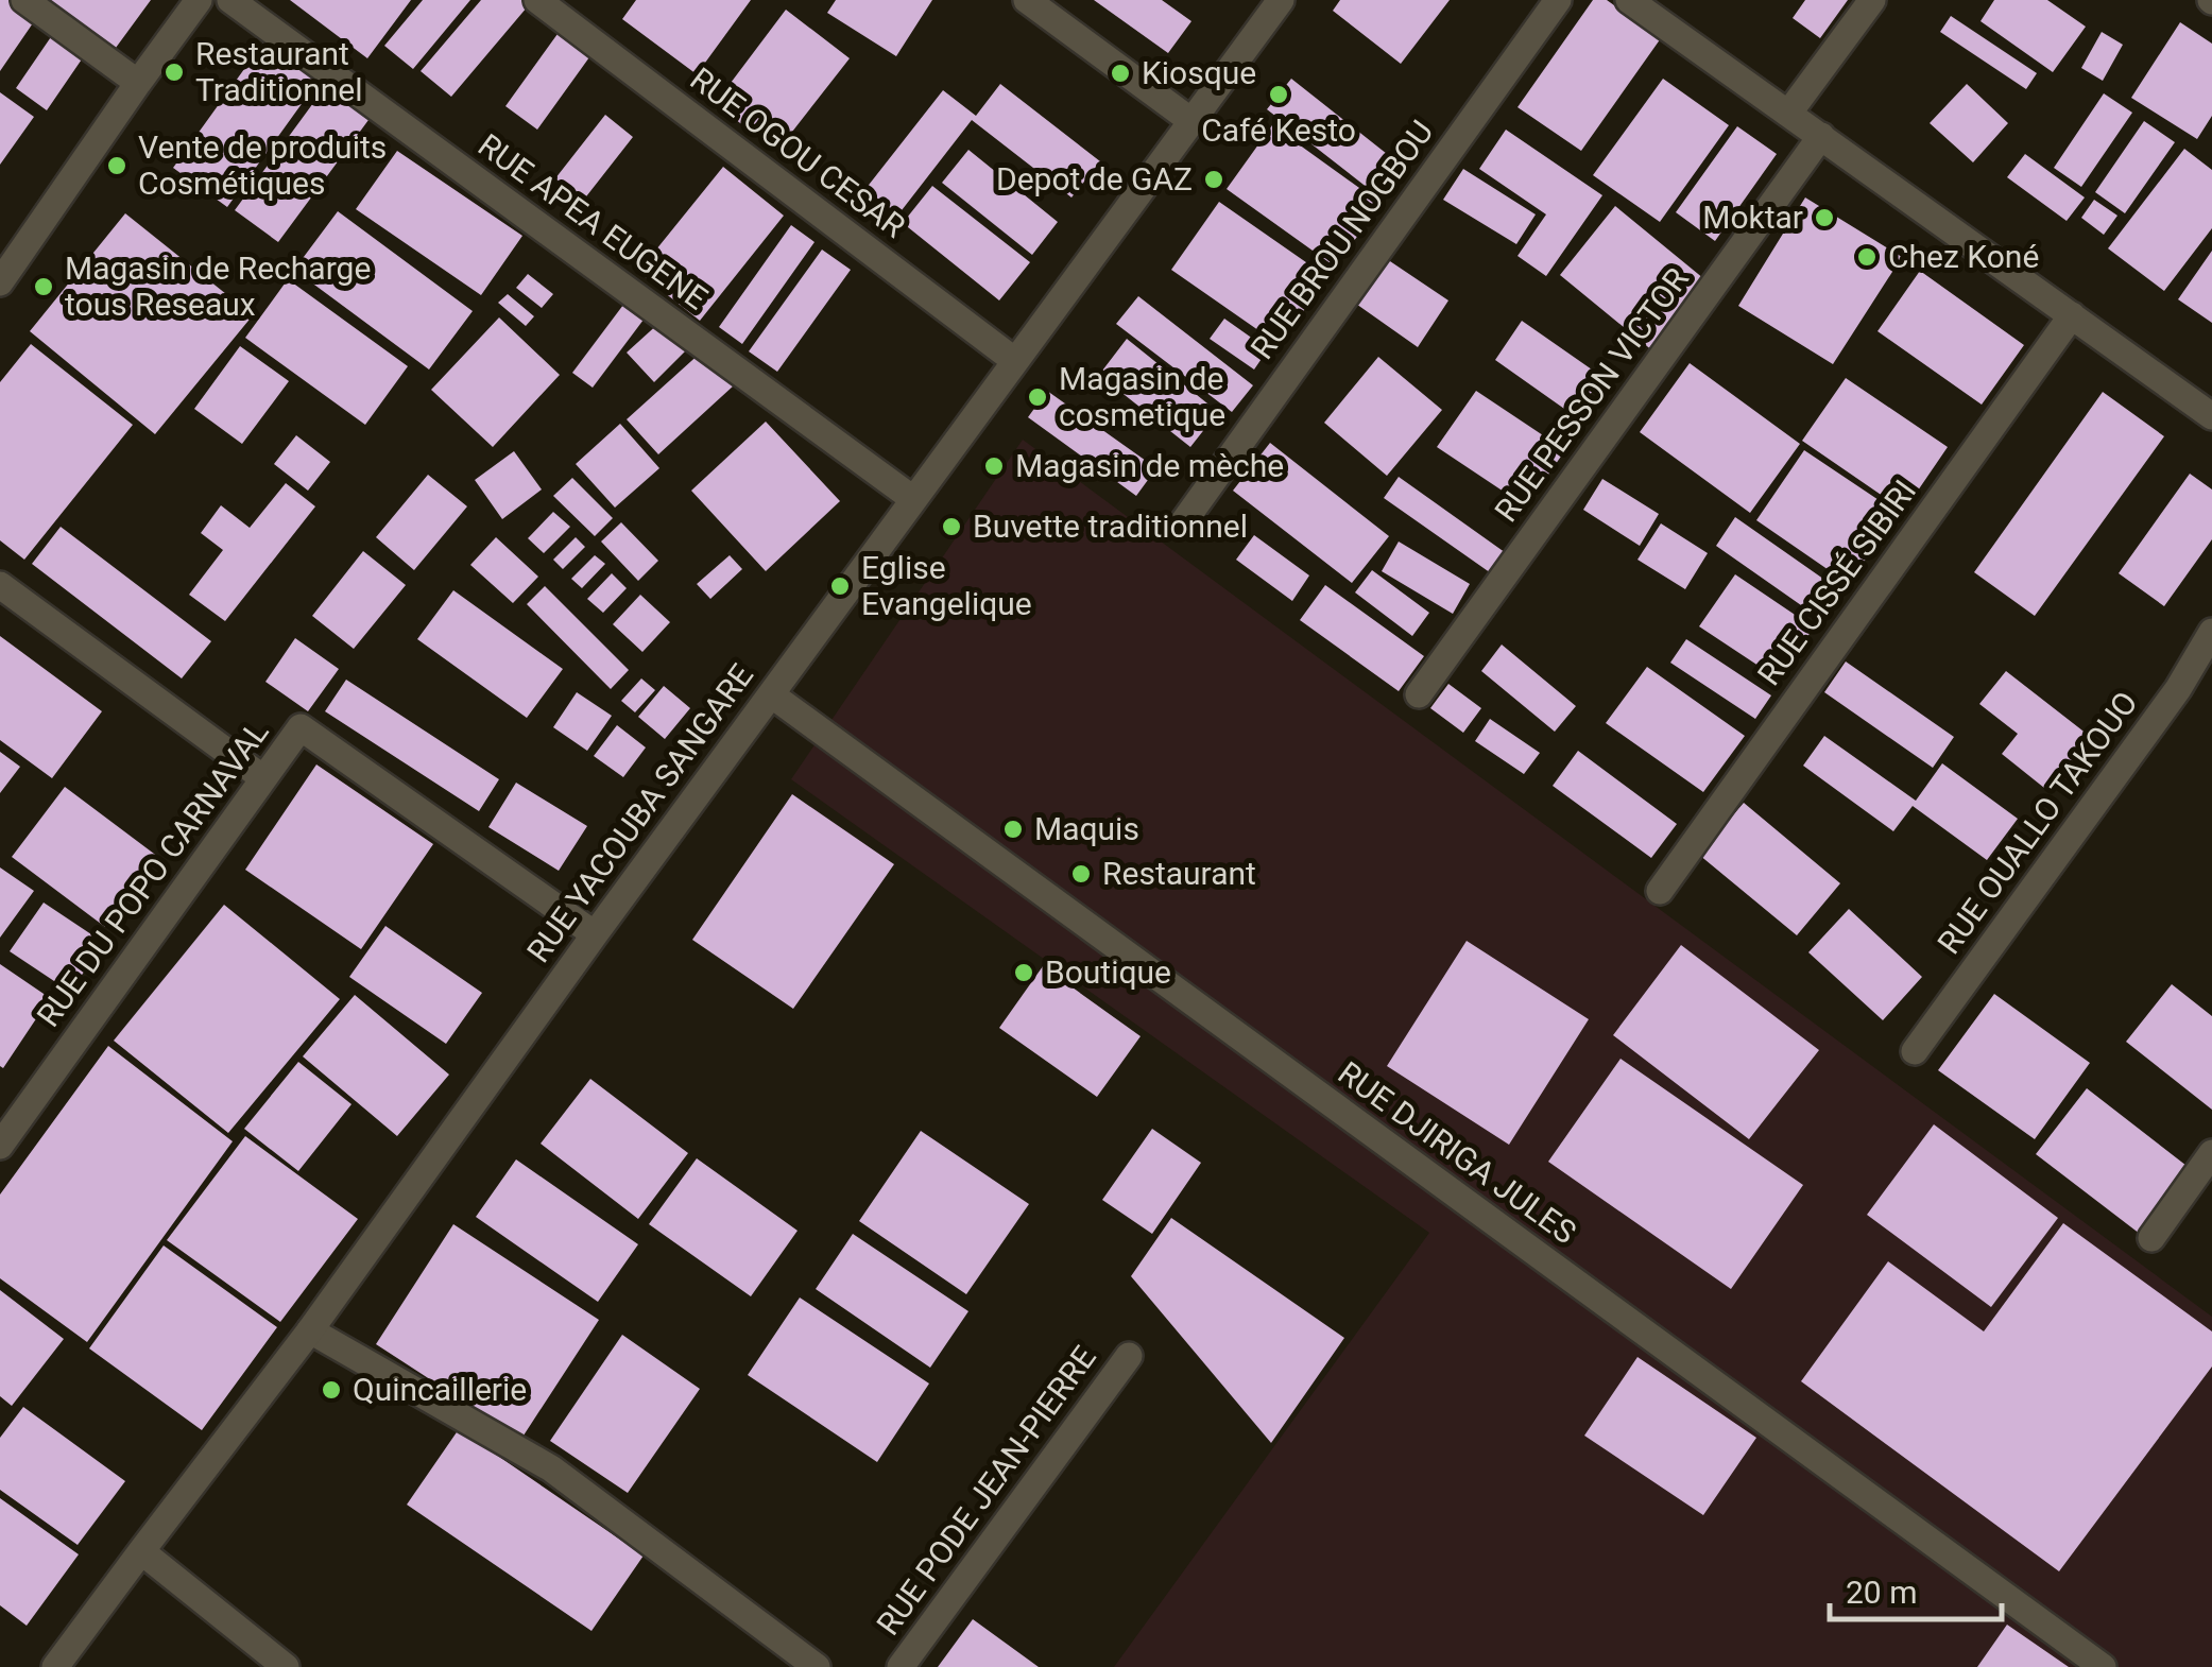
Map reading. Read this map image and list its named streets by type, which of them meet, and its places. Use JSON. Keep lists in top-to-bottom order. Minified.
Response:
{"streets":{"street":["RUE OGOU CESAR","RUE APEA EUGENE","RUE BROU NOGBOU","RUE PESSON VICTOR","RUE CISSÉ SIBIRI","RUE YACOUBA SANGARE","RUE OUALLO TAKOUO","RUE DU POPO CARNAVAL","RUE DJIRIGA JULES","RUE PODE JEAN-PIERRE"]},"crossings":[["RUE OGOU CESAR","RUE YACOUBA SANGARE"],["RUE APEA EUGENE","RUE YACOUBA SANGARE"],["RUE YACOUBA SANGARE","RUE DU POPO CARNAVAL"],["RUE YACOUBA SANGARE","RUE DJIRIGA JULES"]],"places":["Restaurant Traditionnel","Kiosque","Café Kesto","Vente de produits Cosmétiques","Depot de GAZ","Moktar","Chez Koné","Magasin de Recharge tous Reseaux","Magasin de cosmetique","Magasin de mèche","Buvette traditionnel","Eglise Evangelique","Maquis","Restaurant","Boutique","Quincaillerie"],"scale_bar":"20 m"}
